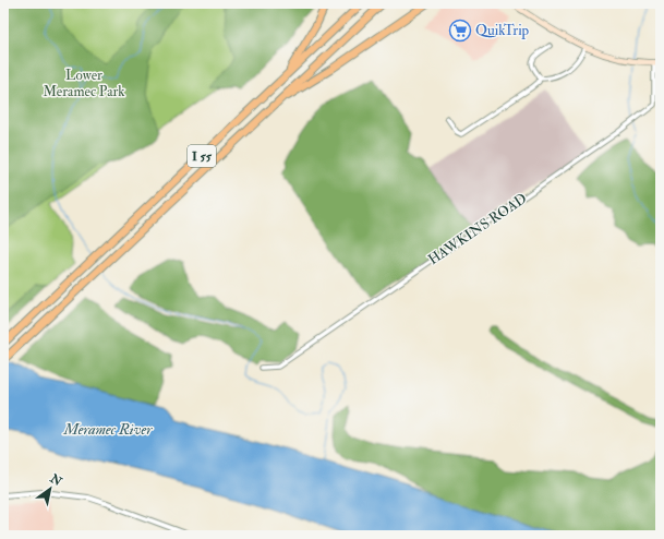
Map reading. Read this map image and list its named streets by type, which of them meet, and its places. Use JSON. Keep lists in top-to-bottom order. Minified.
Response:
{"streets":{"highway":["I 55"],"street":["HAWKINS ROAD"]},"water":["Meramec River"],"parks":["Lower Meramec Park"],"places":{"supermarket":["QuikTrip"]},"north":"top right"}
